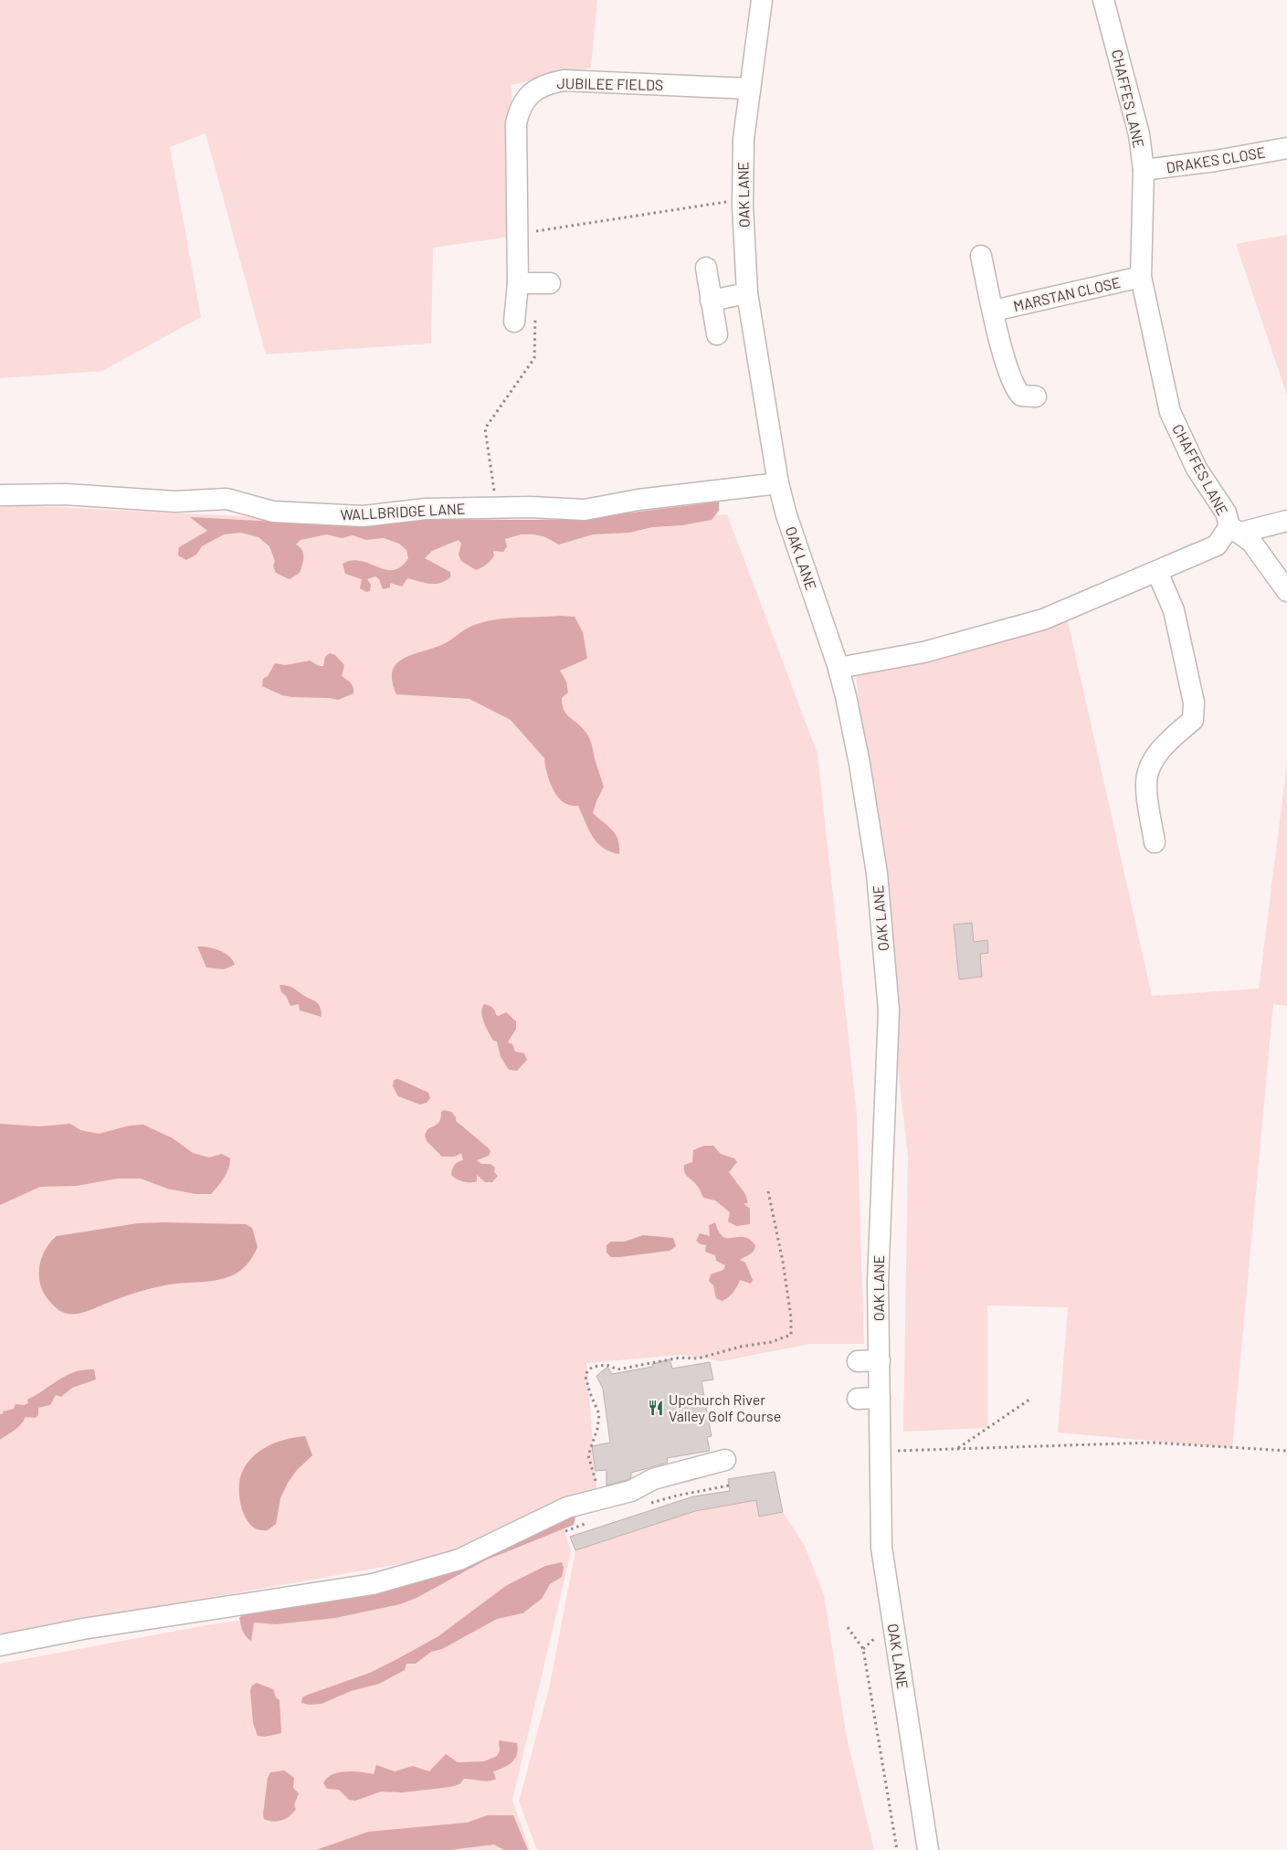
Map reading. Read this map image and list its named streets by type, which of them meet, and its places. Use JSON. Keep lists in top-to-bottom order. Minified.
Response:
{"streets":{"street":["JUBILEE FIELDS","CHAFFES LANE","DRAKES CLOSE","OAK LANE","MARSTAN CLOSE","WALLBRIDGE LANE"]},"crossings":[["JUBILEE FIELDS","OAK LANE"],["CHAFFES LANE","DRAKES CLOSE"],["CHAFFES LANE","OAK LANE"],["CHAFFES LANE","MARSTAN CLOSE"],["OAK LANE","WALLBRIDGE LANE"]],"places":{"restaurant":["Upchurch River Valley Golf Course"]}}
